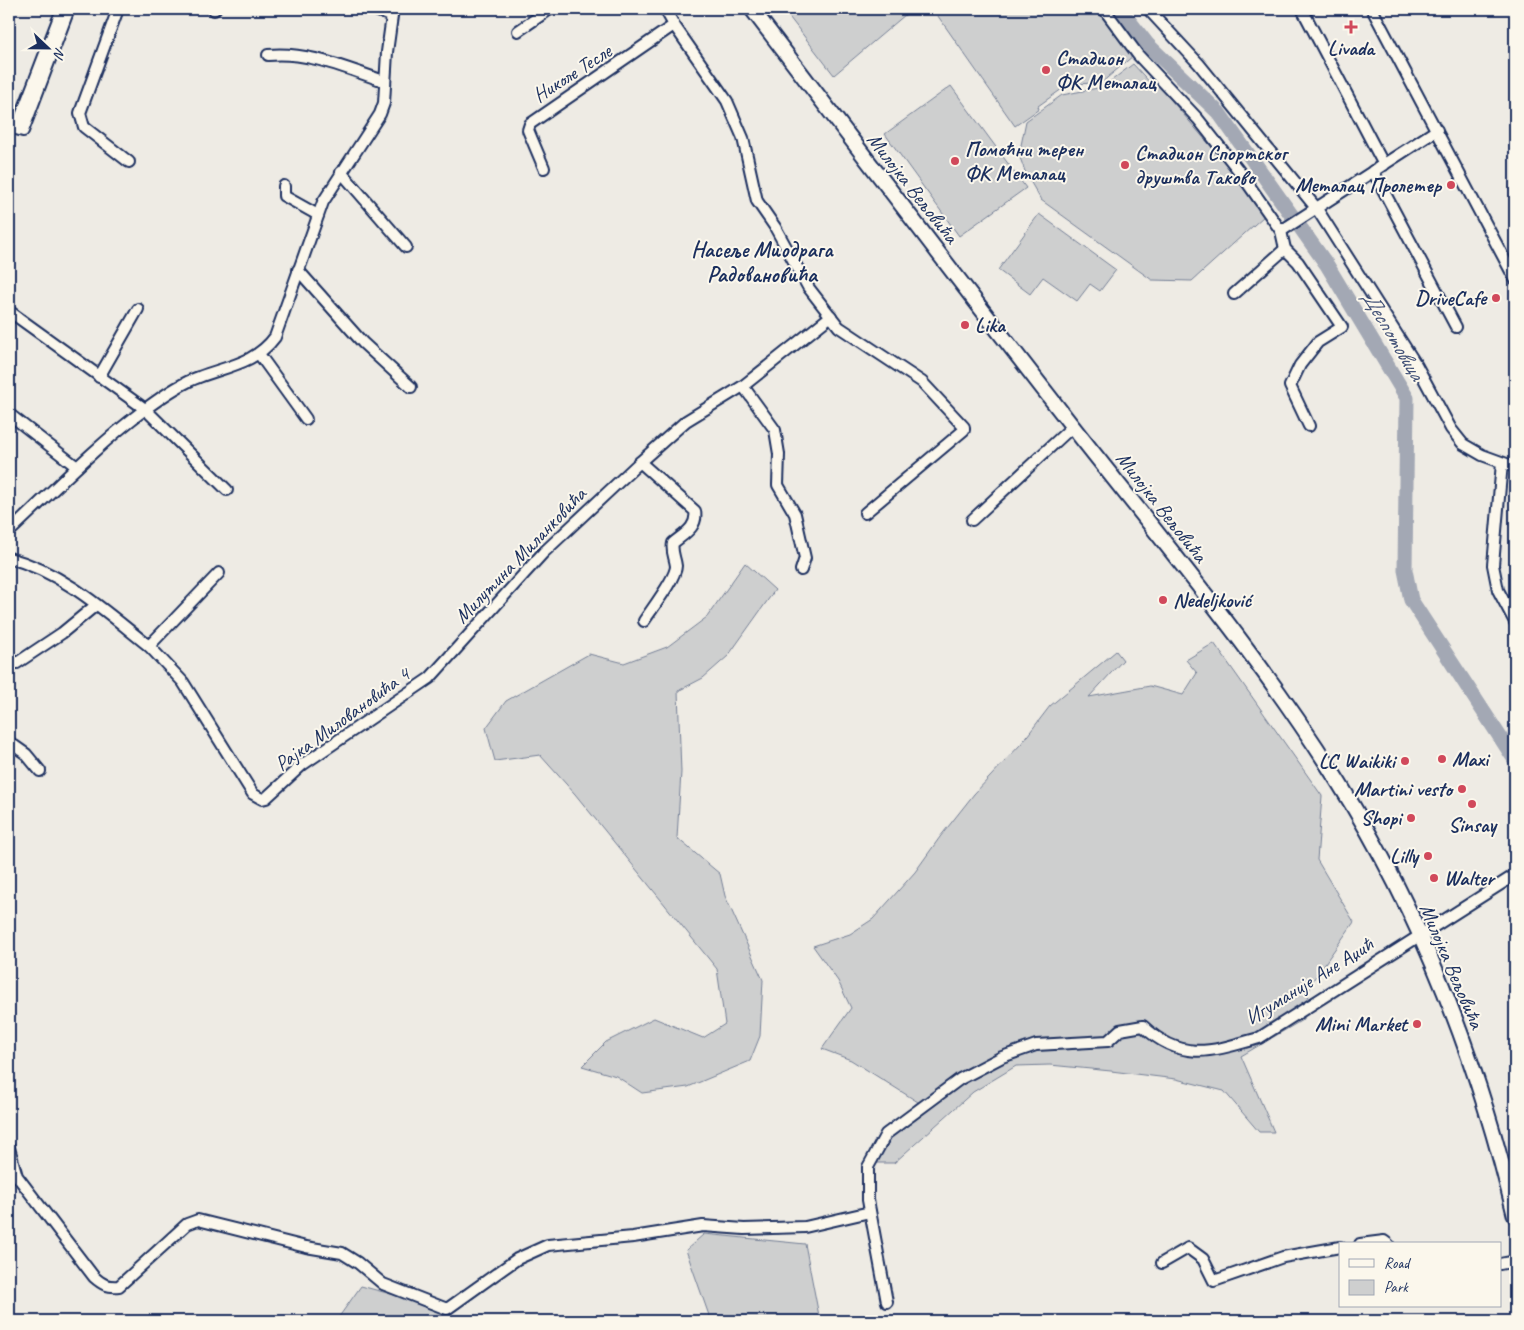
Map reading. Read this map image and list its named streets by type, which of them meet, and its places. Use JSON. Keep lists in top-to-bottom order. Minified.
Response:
{"streets":{"main road":["Милојка Вељовића"],"street":["Николе Тесле","Милутина Миланковића","Рајка Миловановића 4","Игуманије Ане Аџић"]},"crossings":[["Милојка Вељовића","Игуманије Ане Аџић"],["Милутина Миланковића","Рајка Миловановића 4"]],"districts":["Насеље Миодрага Радовановића"],"water":["Деспотовица"],"places":{"health":["Livada"],"other":["Стадион ФК Металац","Помоћни терен ФК Металац","Стадион Спортског друштва Таково","Металац Пролетер","DriveCafe","Lika","Nedeljković","Maxi","LC Waikiki","Martini vesto","Sinsay","Shopi","Lilly","Walter","Mini Market"]},"legend":["Road","Park"],"north":"right"}
